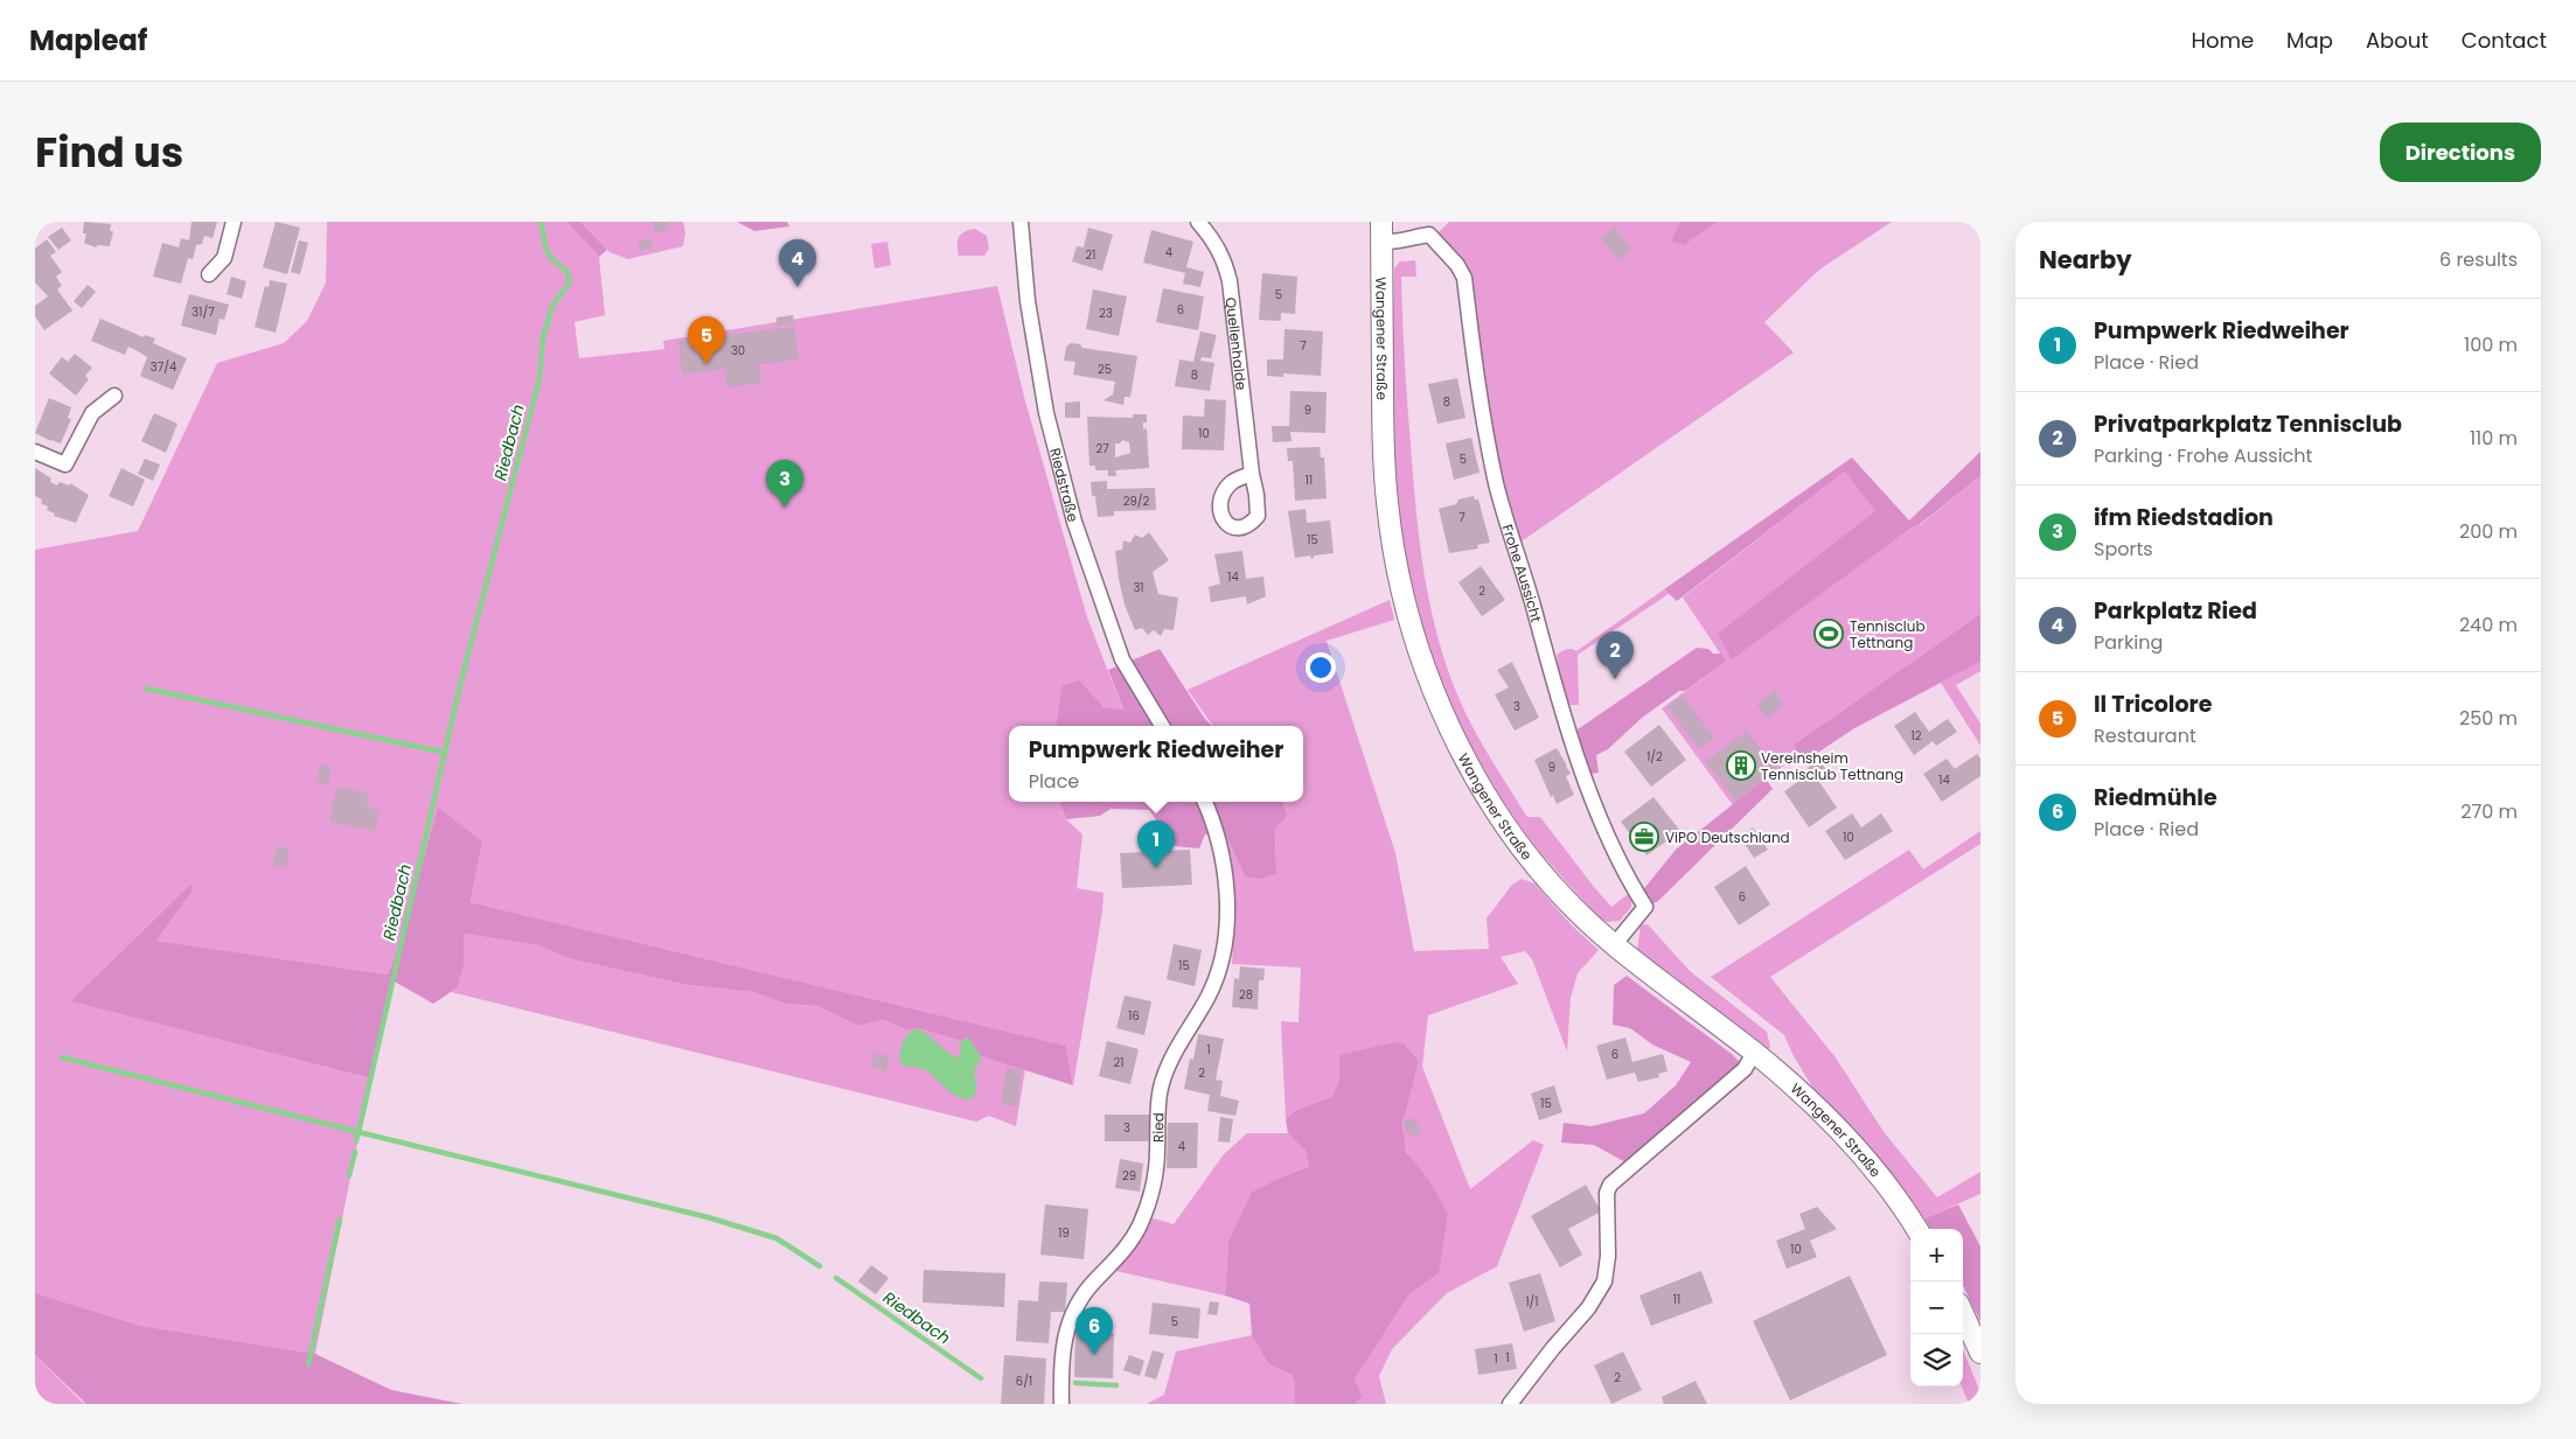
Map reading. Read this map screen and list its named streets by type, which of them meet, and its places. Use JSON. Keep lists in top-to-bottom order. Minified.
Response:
{"streets":{"main road":["Wangener Straße"],"street":["Quellenhalde","Riedstraße","Frohe Aussicht","Ried"]},"crossings":[["Wangener Straße","Frohe Aussicht"]],"water":["Riedbach"],"places":{"sports":["Tennisclub Tettnang"],"building":["Vereinsheim Tennisclub Tettnang"],"office":["ViPO Deutschland"]},"house_numbers":["4","21","5","6","31/7","23","7","30","37/4","25","8","8","9","10","27","5","11","29/2","7","15","14","31","2","3","12","1/2","9","14","10","6","15","28","16","1","6","21","2","15","3","4","29","19","10","11","1/1","5","1","1","2","6/1"],"page":{"header":"Mapleaf","nav":["Home","Map","About","Contact"],"title":"Find us","buttons":"Directions","heading":["Nearby","6 results"],"pins":["4","5","3","2","1","6"],"list":[{"mark":"1","name":"Pumpwerk Riedweiher","note":"Place · Ried","value":"100 m"},{"mark":"2","name":"Privatparkplatz Tennisclub","note":"Parking · Frohe Aussicht","value":"110 m"},{"mark":"3","name":"ifm Riedstadion","note":"Sports","value":"200 m"},{"mark":"4","name":"Parkplatz Ried","note":"Parking","value":"240 m"},{"mark":"5","name":"Il Tricolore","note":"Restaurant","value":"250 m"},{"mark":"6","name":"Riedmühle","note":"Place · Ried","value":"270 m"}],"popup":["Pumpwerk Riedweiher","Place"],"map_buttons":["+","−"]}}
